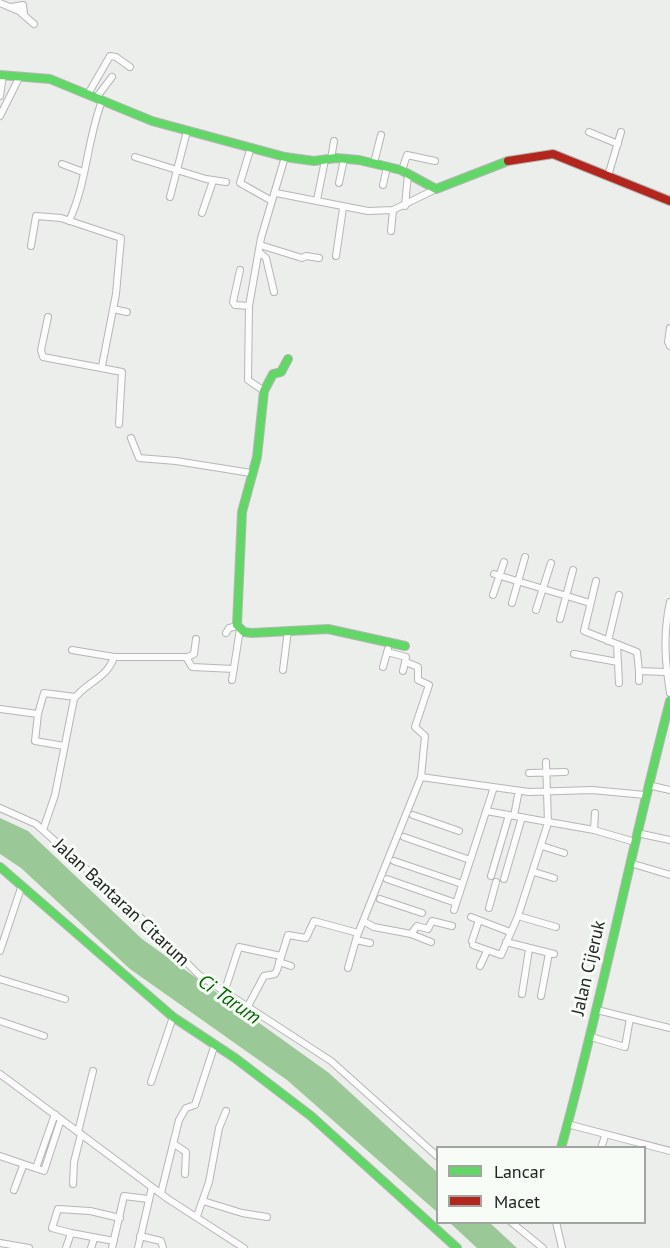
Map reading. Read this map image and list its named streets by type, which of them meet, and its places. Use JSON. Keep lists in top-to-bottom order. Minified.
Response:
{"streets":{"street":["Jalan Bantaran Citarum","Jalan Cijeruk"]},"water":["Ci Tarum"],"legend":["Lancar","Macet"]}
